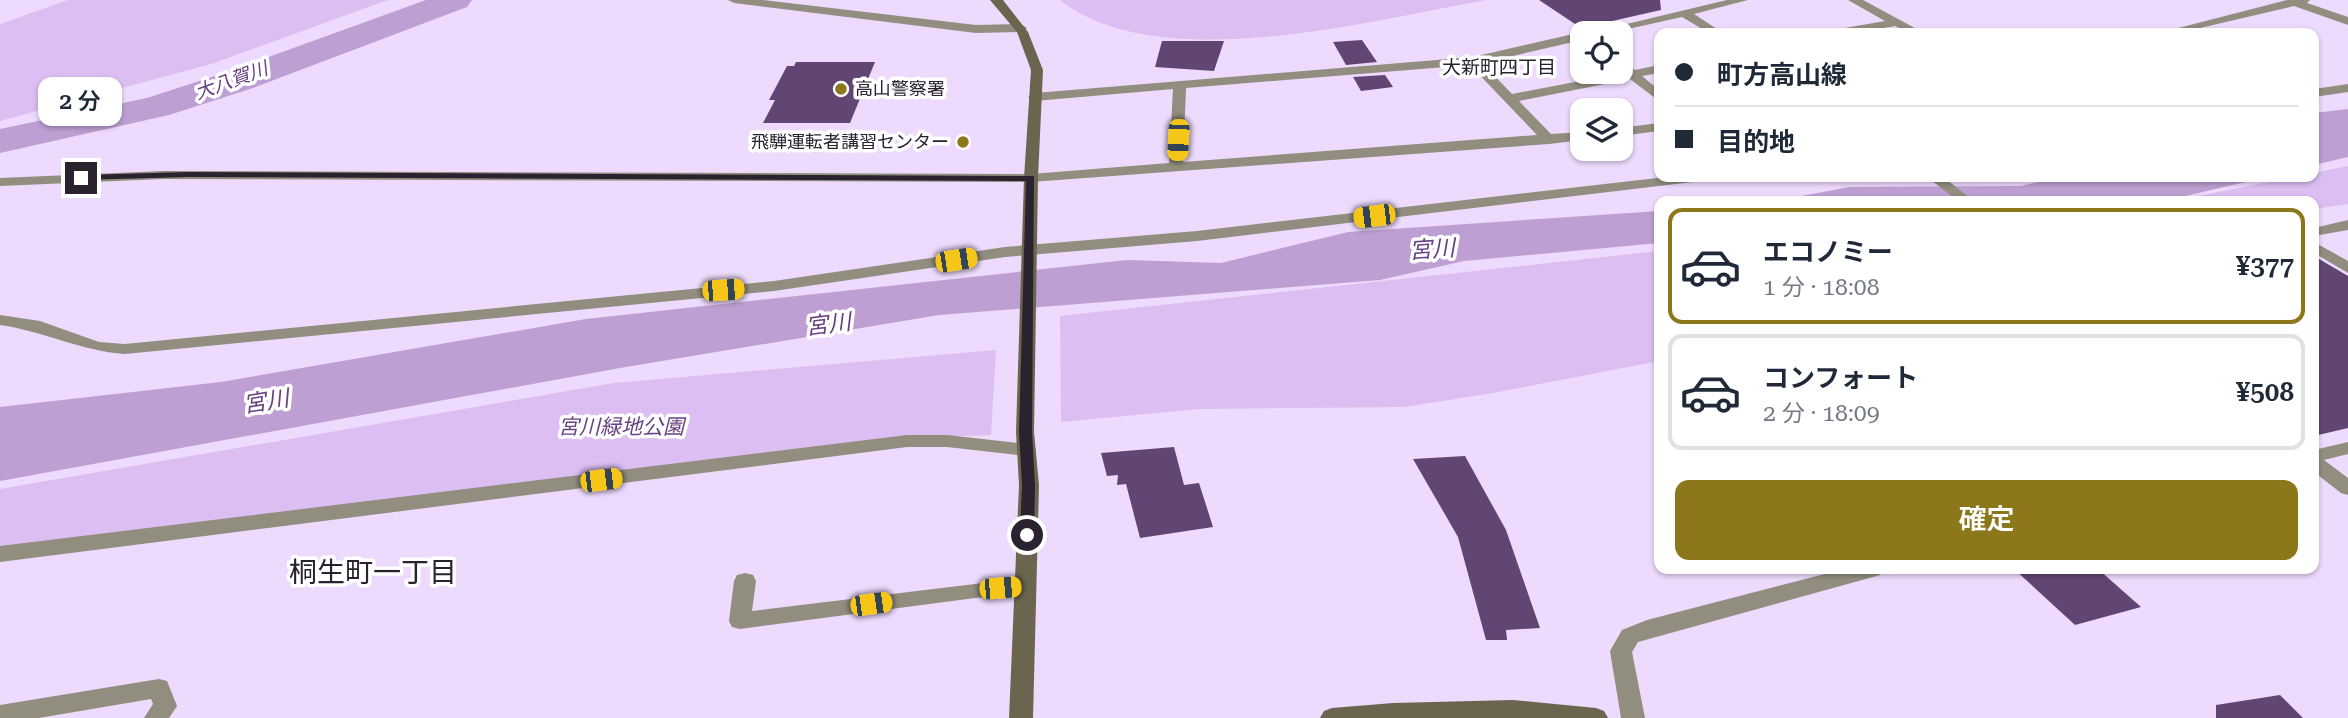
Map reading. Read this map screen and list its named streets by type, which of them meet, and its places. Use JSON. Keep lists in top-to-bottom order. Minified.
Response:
{"districts":["大新町四丁目","桐生町一丁目"],"water":["大八賀川","宮川"],"parks":["宮川緑地公園"],"places":["高山警察署","飛騨運転者講習センター"],"page":{"banner":["町方高山線","目的地"],"bubble":"2 分","list":[{"name":"エコノミー","note":"1 分 · 18:08","value":"¥377"},{"name":"コンフォート","note":"2 分 · 18:09","value":"¥508"}],"buttons":"確定"}}
